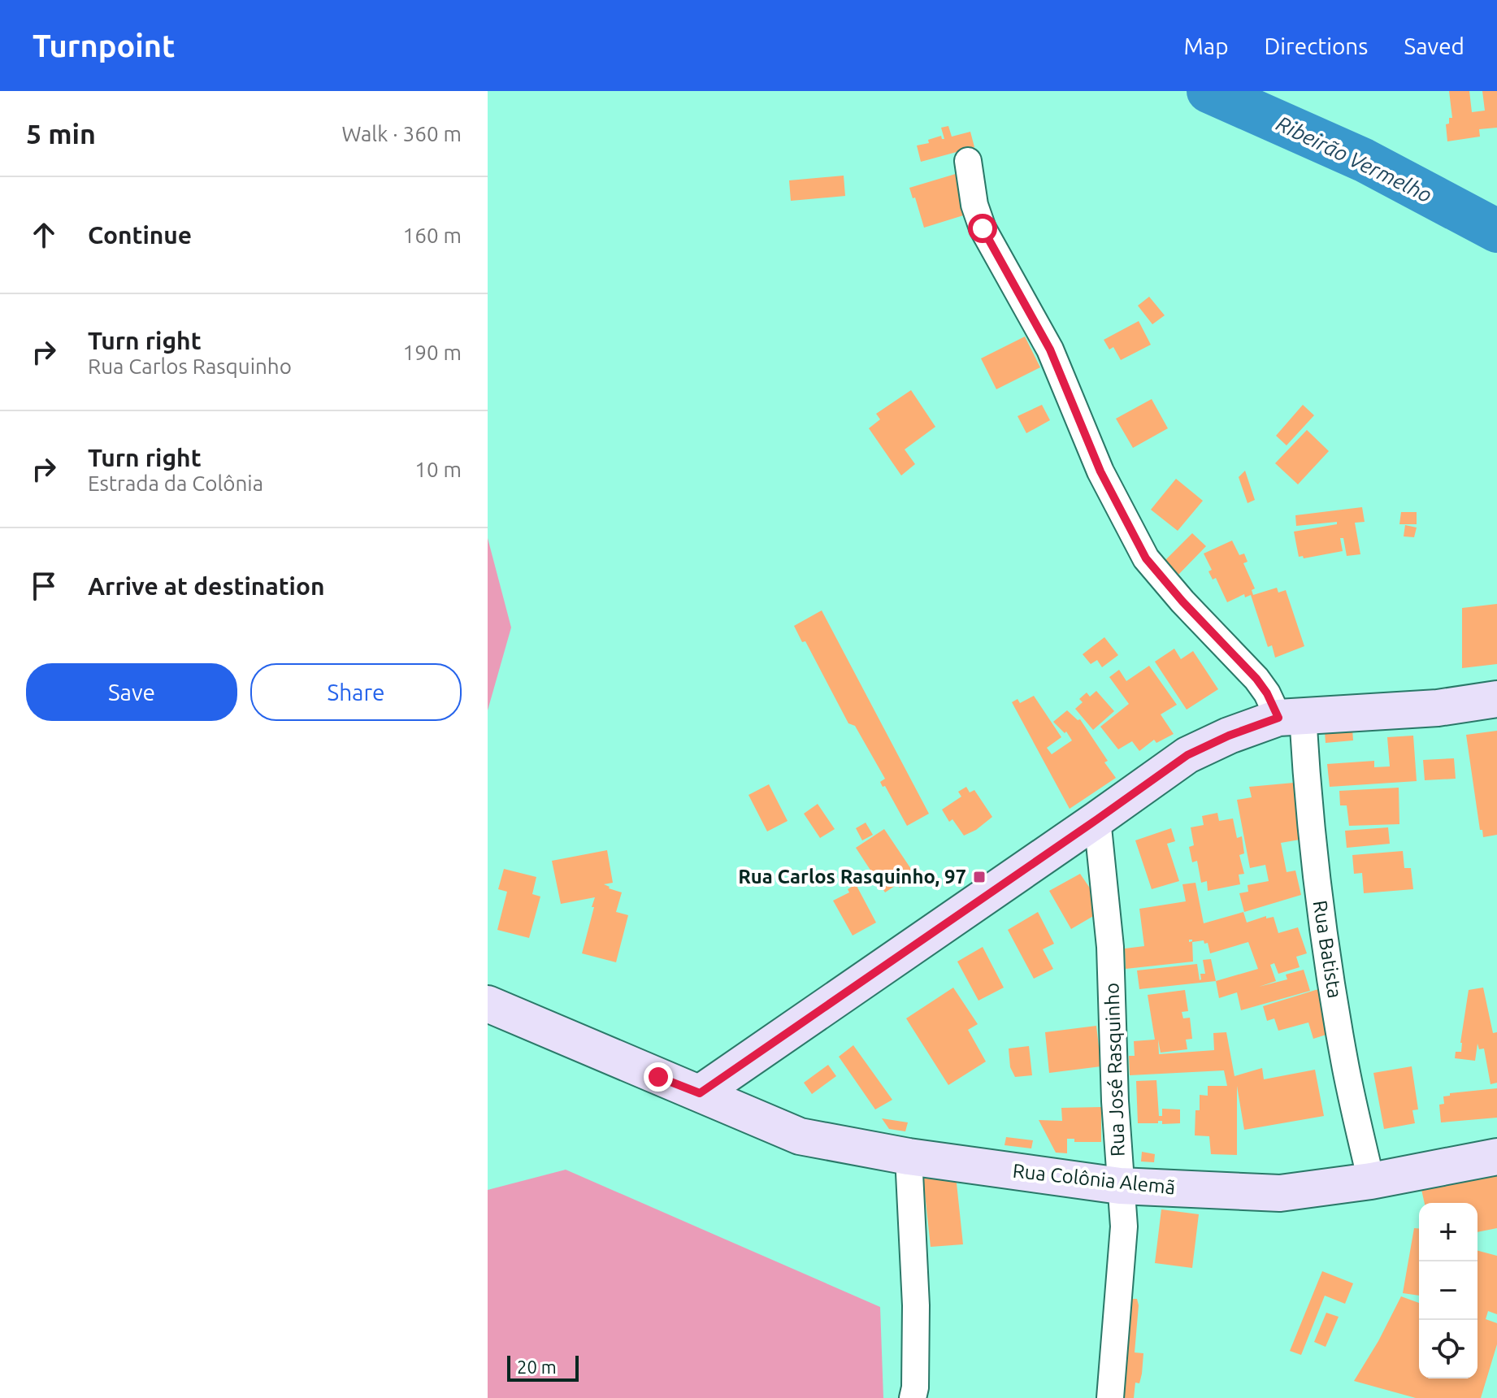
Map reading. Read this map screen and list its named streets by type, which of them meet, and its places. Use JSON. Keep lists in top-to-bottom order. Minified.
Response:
{"streets":{"main road":["Rua Colônia Alemã"],"street":["Rua Batista","Rua José Rasquinho"]},"crossings":[["Rua Batista","Rua Colônia Alemã"],["Rua José Rasquinho","Rua Colônia Alemã"]],"water":["Ribeirão Vermelho"],"places":{"transit":["Rua Carlos Rasquinho, 97"]},"scale_bar":"20 m","page":{"header":"Turnpoint","nav":["Map","Directions","Saved"],"heading":["5 min","Walk · 360 m"],"list":[["Continue","160 m"],["Turn right","Rua Carlos Rasquinho","190 m"],["Turn right","Estrada da Colônia","10 m"],"Arrive at destination"],"buttons":["Save","Share"],"map_buttons":["+","−"],"scale":"20 m"}}
